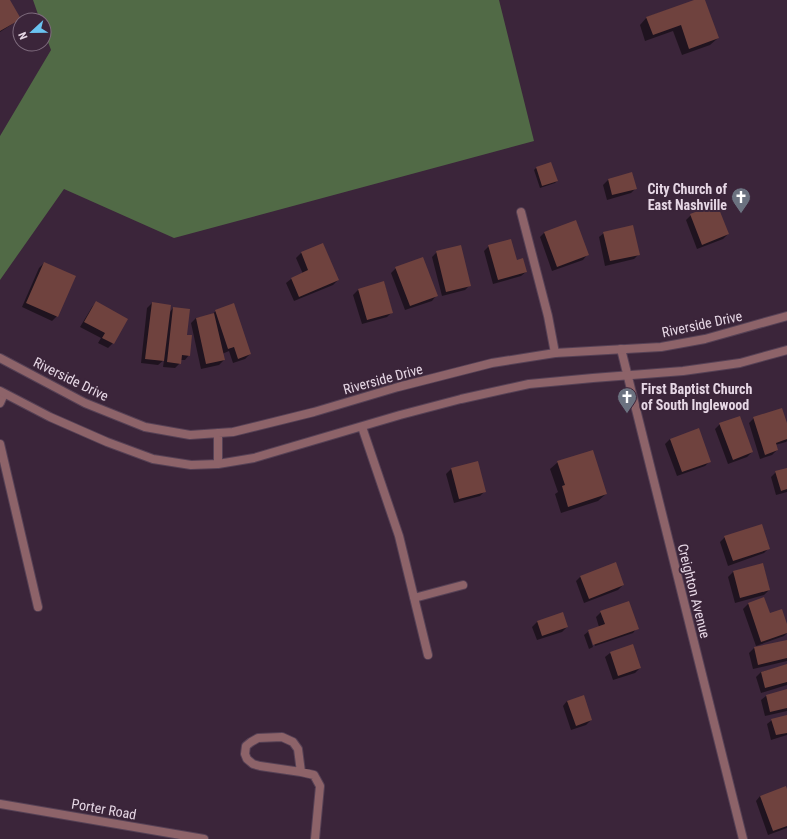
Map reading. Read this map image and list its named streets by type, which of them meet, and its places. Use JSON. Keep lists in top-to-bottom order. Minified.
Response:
{"streets":{"street":["Riverside Drive","Creighton Avenue","Porter Road"]},"crossings":[["Riverside Drive","Creighton Avenue"]],"places":{"church":["City Church of East Nashville","First Baptist Church of South Inglewood"]},"north":"left"}
